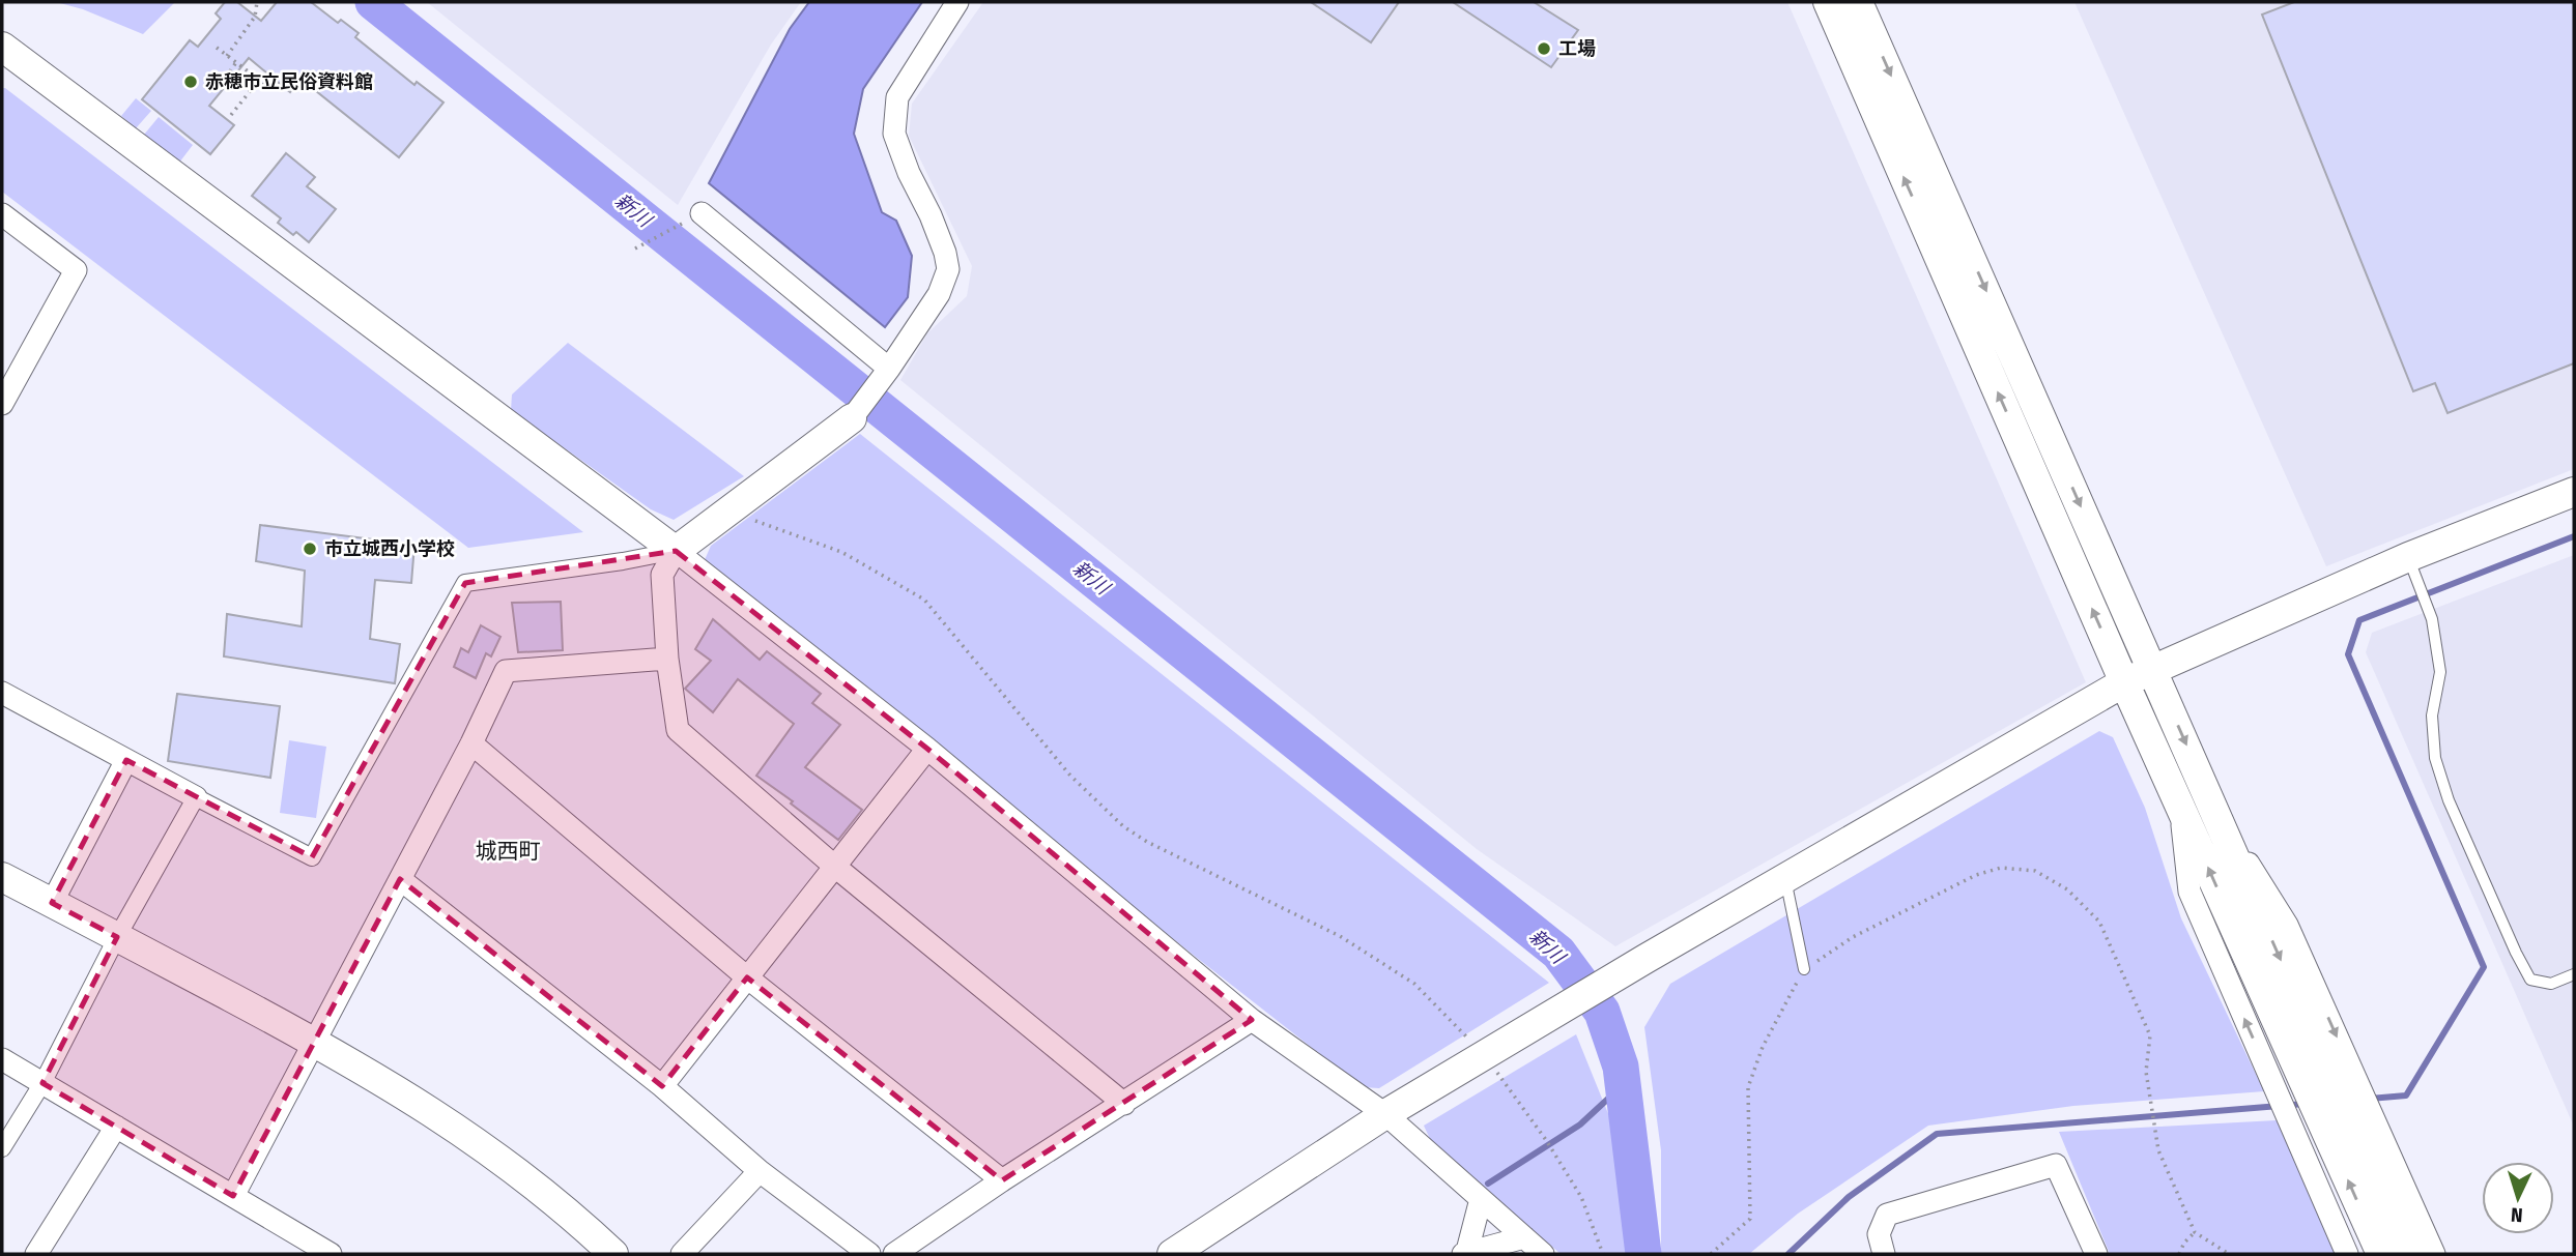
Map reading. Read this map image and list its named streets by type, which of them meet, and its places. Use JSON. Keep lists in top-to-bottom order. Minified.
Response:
{"districts":["城西町"],"water":["新川"],"places":["工場","赤穂市立民俗資料館","市立城西小学校"],"north":"bottom"}
